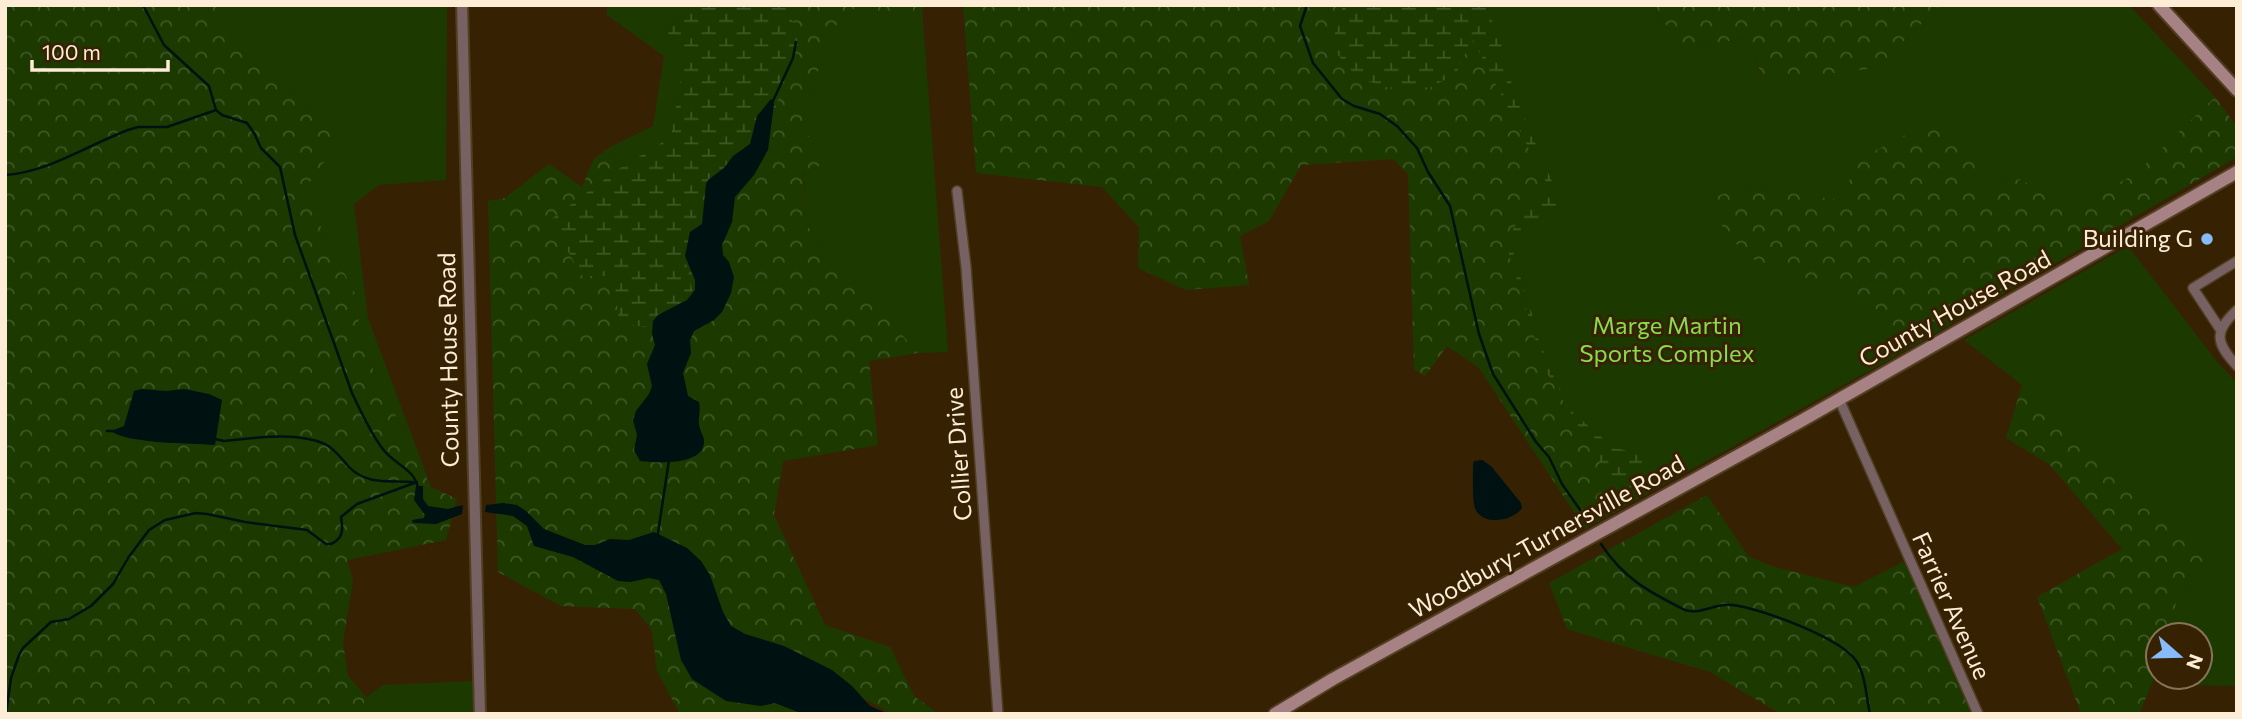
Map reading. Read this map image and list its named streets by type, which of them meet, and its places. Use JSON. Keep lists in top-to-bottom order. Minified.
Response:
{"streets":{"main road":["County House Road","Woodbury-Turnersville Road"],"street":["Collier Drive","Farrier Avenue"]},"crossings":[["County House Road","Woodbury-Turnersville Road"],["County House Road","Farrier Avenue"],["Woodbury-Turnersville Road","Farrier Avenue"]],"parks":["Marge Martin Sports Complex"],"places":["Building G"],"scale_bar":"100 m","north":"right"}
